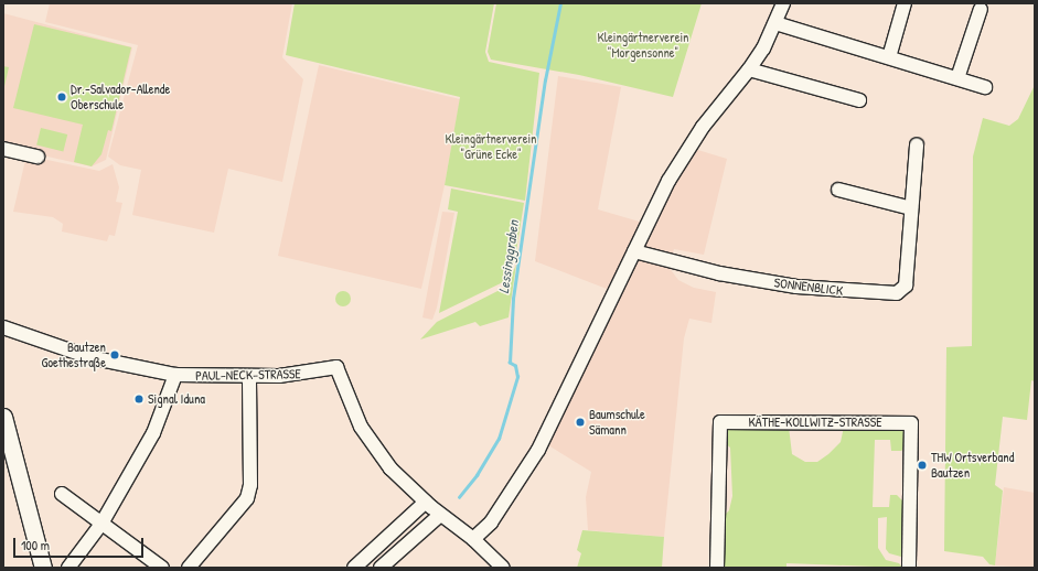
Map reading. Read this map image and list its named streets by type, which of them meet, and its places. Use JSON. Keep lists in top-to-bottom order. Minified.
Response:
{"streets":{"street":["SONNENBLICK","PAUL-NECK-STRASSE","KÄTHE-KOLLWITZ-STRASSE"]},"water":["Lessinggraben"],"parks":["Kleingärtnerverein \"Morgensonne\"","Kleingärtnerverein \"Grüne Ecke\""],"places":["Dr.-Salvador-Allende Oberschule","Bautzen Goethestraße","Signal Iduna","Baumschule Sämann","THW Ortsverband Bautzen"],"scale_bar":"100 m"}
